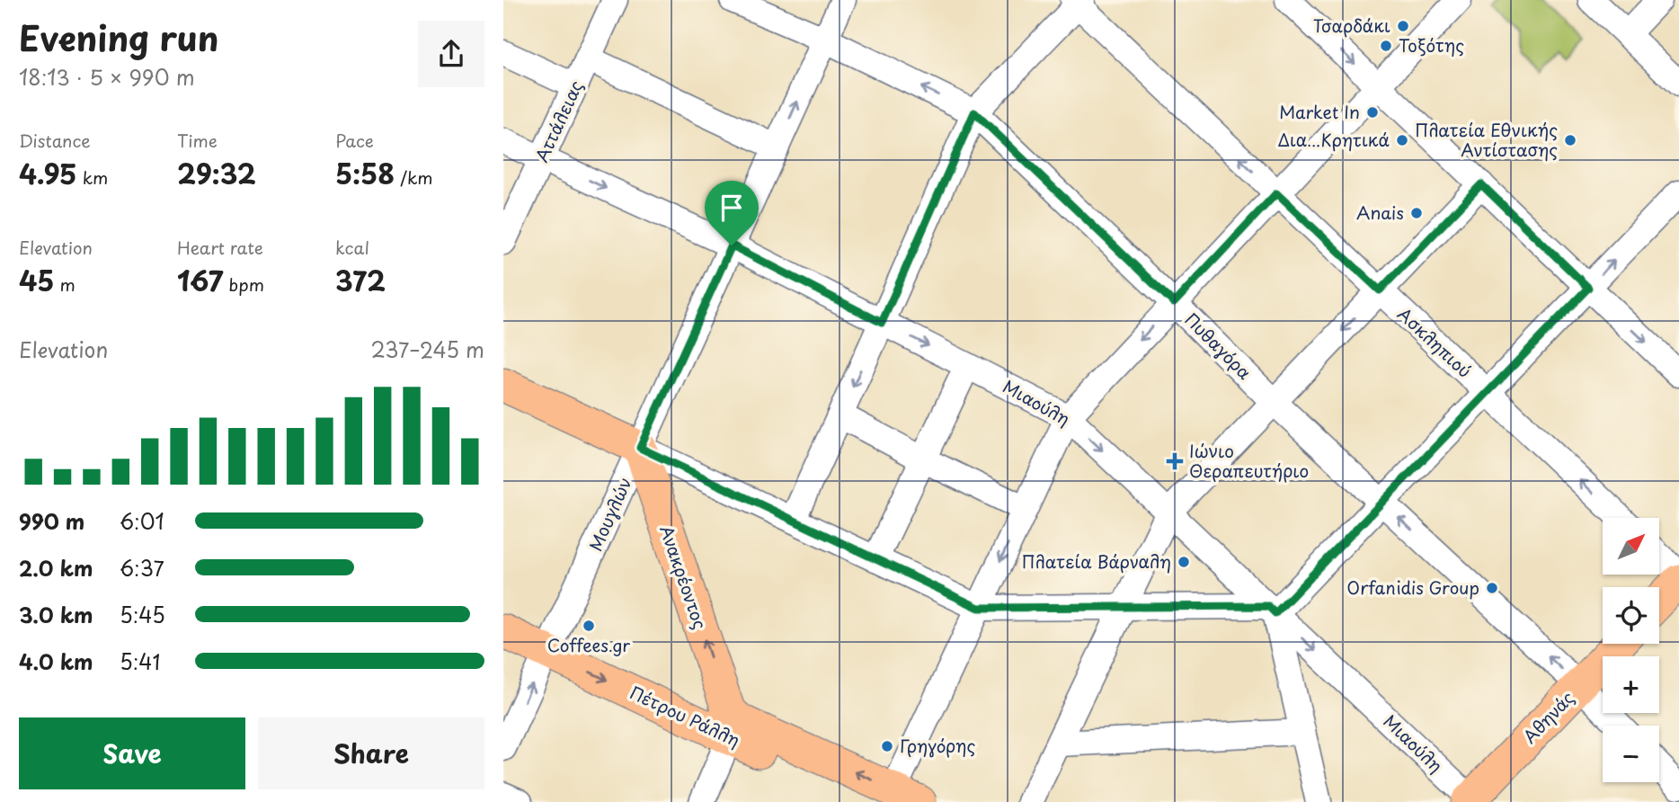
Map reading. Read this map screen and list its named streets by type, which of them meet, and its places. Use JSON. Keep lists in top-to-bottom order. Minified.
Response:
{"streets":{"main road":["Ανακρέοντος","Πέτρου Ράλλη","Αθηνάς"],"street":["Αττάλειας","Ασκληπιού","Πυθαγόρα","Μιαούλη","Μουγλών"]},"crossings":[["Αττάλειας","Μιαούλη"],["Πυθαγόρα","Μουγλών"],["Πυθαγόρα","Αθηνάς"],["Μιαούλη","Μουγλών"],["Μιαούλη","Αθηνάς"],["Μουγλών","Ανακρέοντος"],["Μουγλών","Πέτρου Ράλλη"],["Ανακρέοντος","Πέτρου Ράλλη"]],"one_way":["Πυθαγόρα","Ανακρέοντος","Πέτρου Ράλλη"],"places":{"other":["Τσαρδάκι","Τοξότης","Market In","Δια...Κρητικά","Πλατεία Εθνικής Αντίστασης","Anais","Πλατεία Βάρναλη","Orfanidis Group","Coffees.gr","Γρηγόρης"],"health":["Ιώνιο Θεραπευτήριο"]},"north":"top right","page":{"heading":["Evening run","18:13 · 5 × 990 m"],"stats":[["Distance","4.95 km"],["Time","29:32"],["Pace","5:58 /km"],["Elevation","45 m"],["Heart rate","167 bpm"],["kcal","372"]],"chart":["Elevation","237–245 m"],"list":[{"name":"990 m","note":"6:01"},{"name":"2.0 km","note":"6:37"},{"name":"3.0 km","note":"5:45"},{"name":"4.0 km","note":"5:41"}],"map_buttons":["+","−"],"buttons":["Save","Share"]}}
